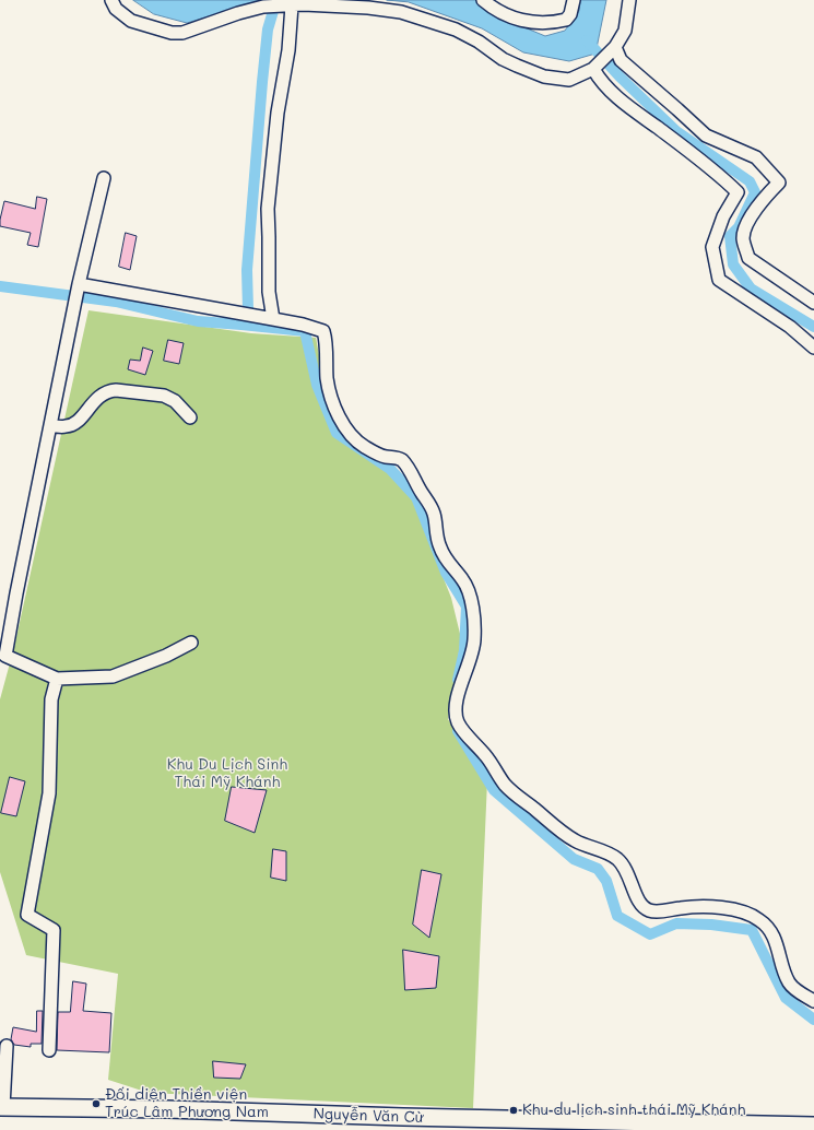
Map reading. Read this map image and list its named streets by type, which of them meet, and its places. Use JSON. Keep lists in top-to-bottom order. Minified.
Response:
{"streets":{"main road":["Nguyễn Văn Cừ"]},"parks":["Khu Du Lịch Sinh Thái Mỹ Khánh"],"places":["Đối diện Thiền viện Trúc Lâm Phương Nam","Khu du lịch sinh thái Mỹ Khánh"]}
